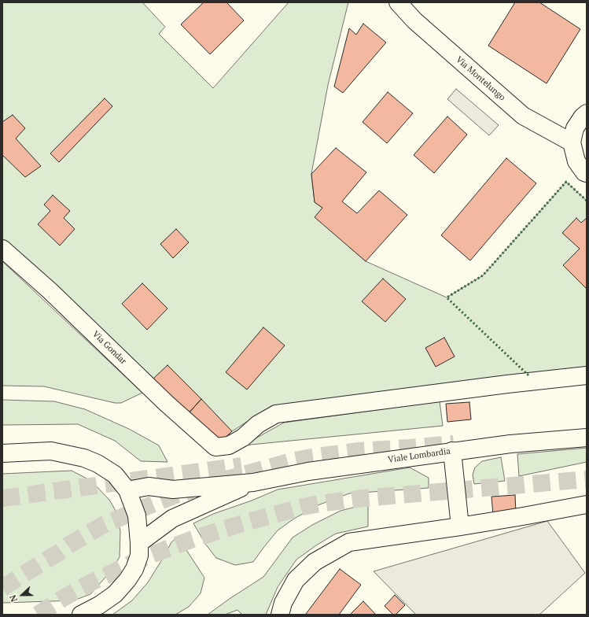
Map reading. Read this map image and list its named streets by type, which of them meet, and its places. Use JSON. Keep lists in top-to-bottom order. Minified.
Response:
{"streets":{"street":["Via Montelungo","Via Gondar","Viale Lombardia"]},"north":"left"}
